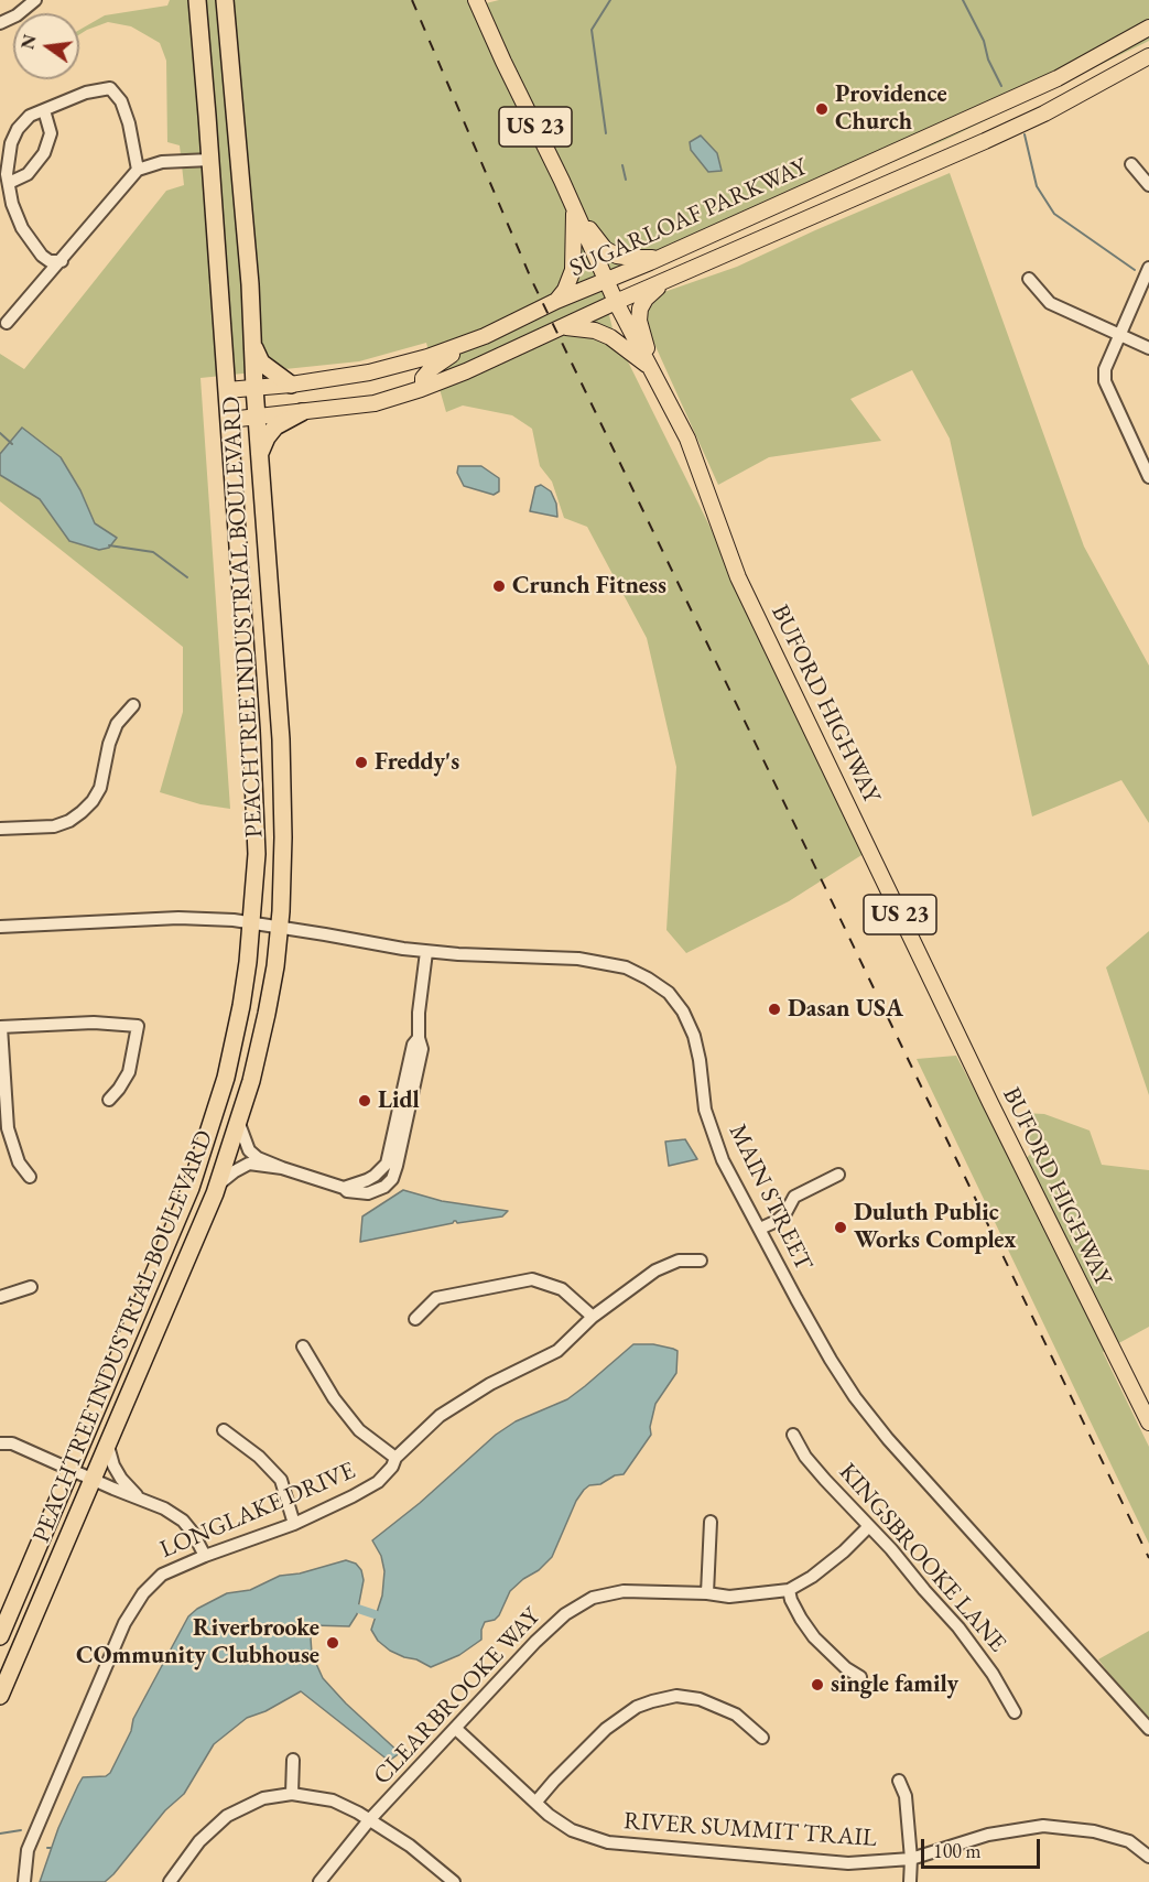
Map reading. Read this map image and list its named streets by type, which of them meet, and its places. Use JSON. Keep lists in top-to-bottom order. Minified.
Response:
{"streets":{"highway":["PEACHTREE INDUSTRIAL BOULEVARD"],"main road":["US 23","SUGARLOAF PARKWAY","BUFORD HIGHWAY"],"street":["MAIN STREET","LONGLAKE DRIVE","KINGSBROOKE LANE","CLEARBROOKE WAY","RIVER SUMMIT TRAIL"]},"crossings":[["SUGARLOAF PARKWAY","PEACHTREE INDUSTRIAL BOULEVARD"],["SUGARLOAF PARKWAY","BUFORD HIGHWAY"],["PEACHTREE INDUSTRIAL BOULEVARD","MAIN STREET"],["KINGSBROOKE LANE","CLEARBROOKE WAY"],["CLEARBROOKE WAY","RIVER SUMMIT TRAIL"]],"places":["Providence Church","Crunch Fitness","Freddy's","Dasan USA","Lidl","Duluth Public Works Complex","Riverbrooke COmmunity Clubhouse","single family"],"scale_bar":"100 m","north":"left"}
